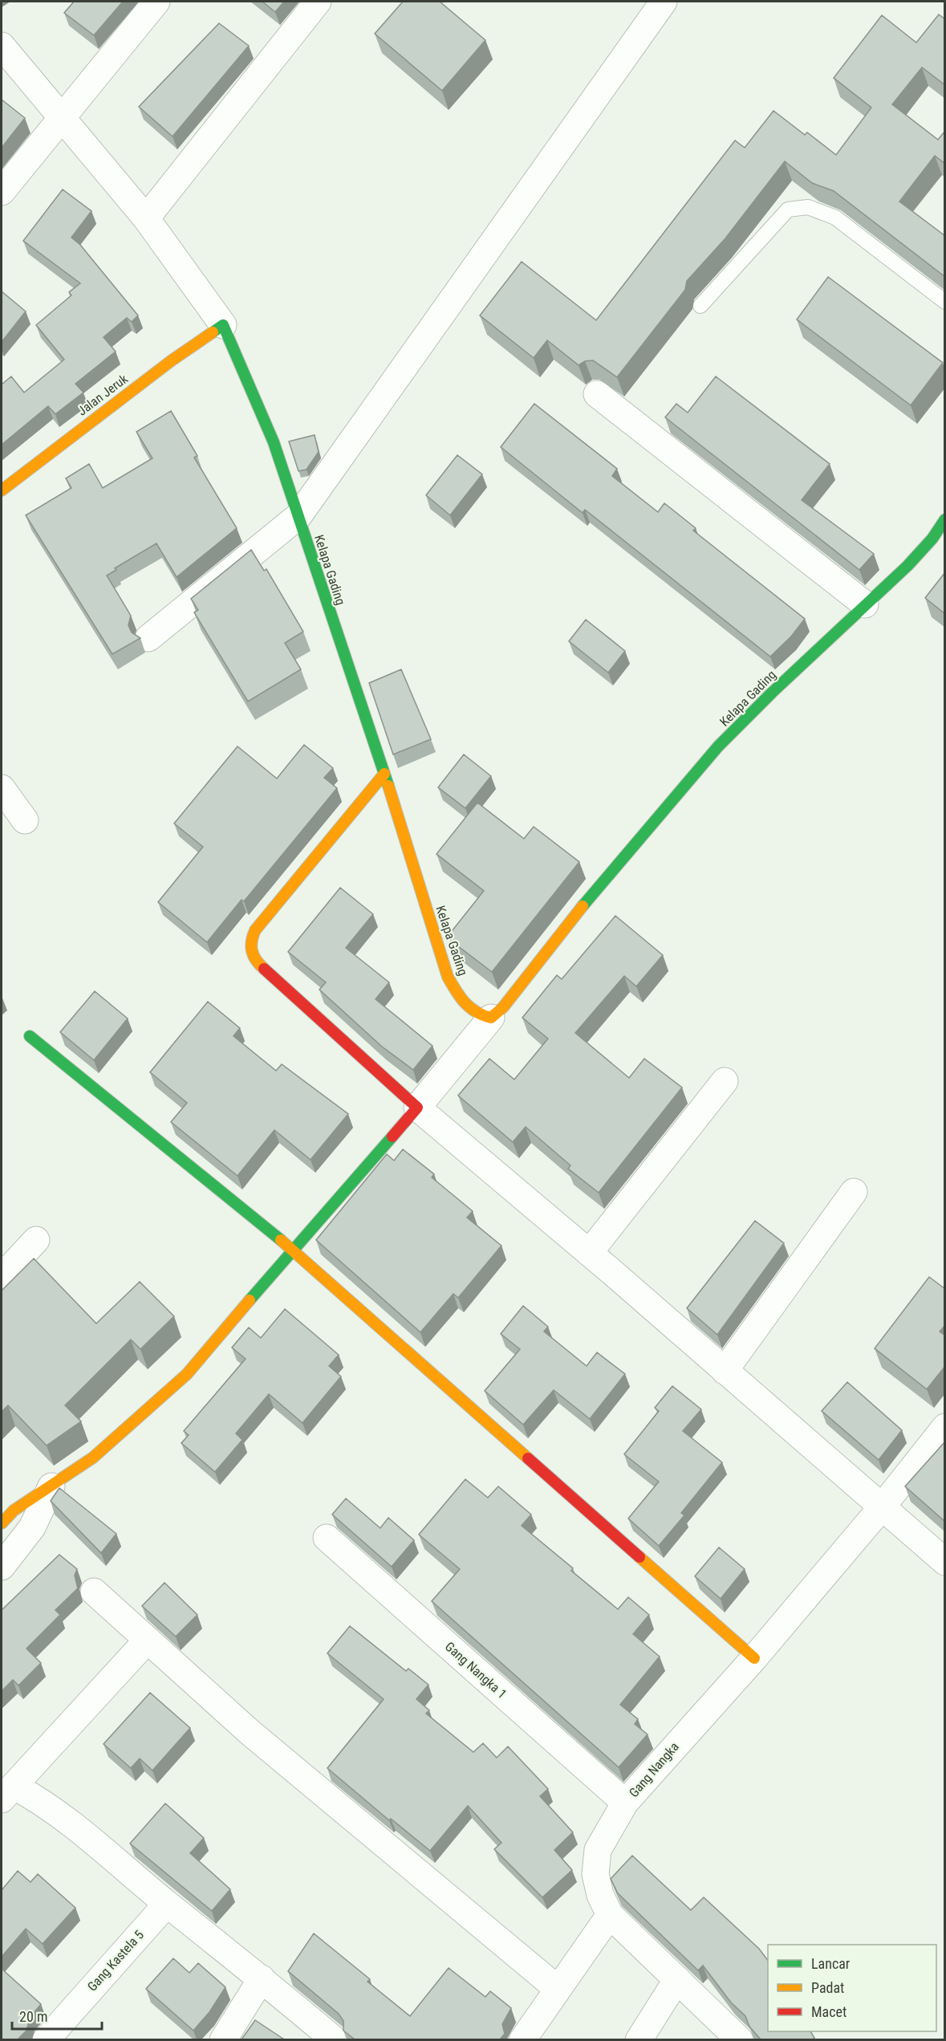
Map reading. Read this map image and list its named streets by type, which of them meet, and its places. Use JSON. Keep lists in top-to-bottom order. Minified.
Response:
{"streets":{"street":["Jalan Jeruk","Kelapa Gading","Gang Nangka 1","Gang Nangka","Gang Kastela 5"]},"crossings":[["Jalan Jeruk","Kelapa Gading"],["Gang Nangka 1","Gang Nangka"]],"legend":["Lancar","Padat","Macet"],"scale_bar":"20 m"}
